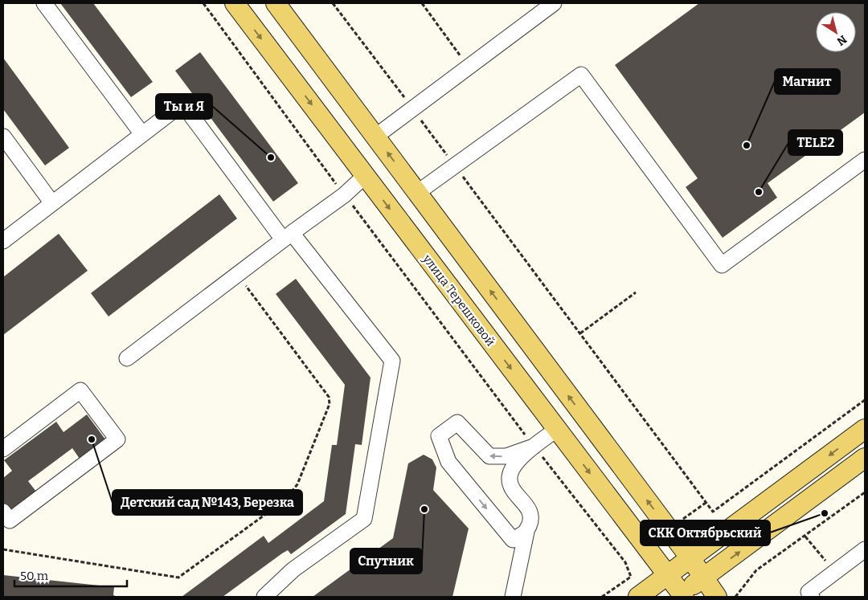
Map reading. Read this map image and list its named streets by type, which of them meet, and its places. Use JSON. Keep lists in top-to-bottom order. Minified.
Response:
{"streets":{"main road":["улица Терешковой"]},"places":["Магнит","Ты и Я","TELE2","Детский сад №143, Березка","Спутник","СКК Октябрьский"],"scale_bar":"50 m","north":"bottom right"}
